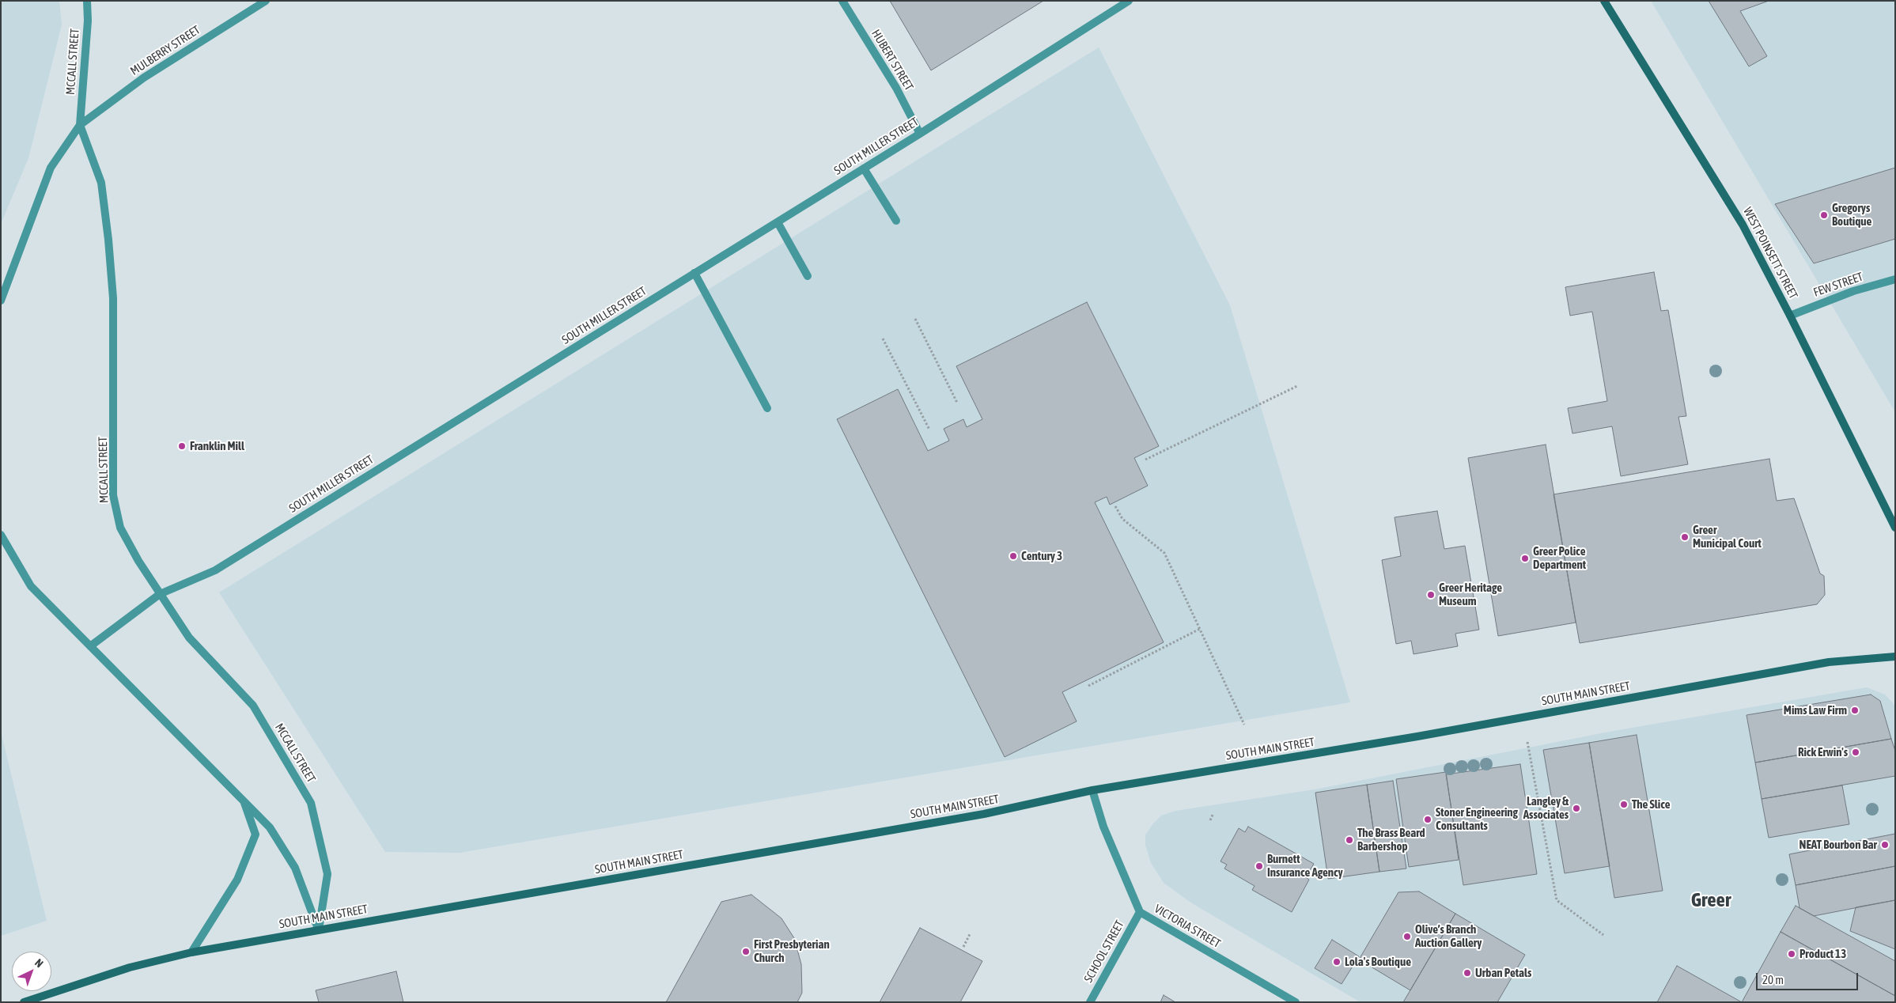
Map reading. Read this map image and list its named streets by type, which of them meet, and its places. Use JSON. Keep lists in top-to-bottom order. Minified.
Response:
{"streets":{"main road":["WEST POINSETT STREET","SOUTH MAIN STREET"],"street":["MULBERRY STREET","HUBERT STREET","MCCALL STREET","SOUTH MILLER STREET","FEW STREET","VICTORIA STREET","SCHOOL STREET"]},"crossings":[["MULBERRY STREET","MCCALL STREET"],["HUBERT STREET","SOUTH MILLER STREET"],["MCCALL STREET","SOUTH MILLER STREET"],["MCCALL STREET","SOUTH MAIN STREET"],["WEST POINSETT STREET","FEW STREET"],["SOUTH MAIN STREET","VICTORIA STREET"],["VICTORIA STREET","SCHOOL STREET"]],"districts":["Greer"],"places":["Gregorys Boutique","Franklin Mill","Greer Municipal Court","Century 3","Greer Police Department","Greer Heritage Museum","Mims Law Firm","Rick Erwin's","The Slice","Langley & Associates","Stoner Engineering Consultants","The Brass Beard Barbershop","NEAT Bourbon Bar","Burnett Insurance Agency","Olive’s Branch Auction Gallery","First Presbyterian Church","Product 13","Lola's Boutique","Urban Petals"],"scale_bar":"20 m","north":"top right"}
